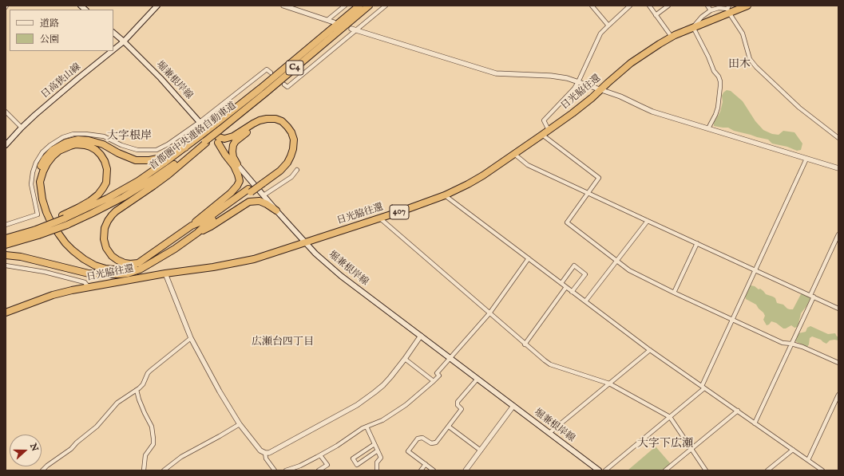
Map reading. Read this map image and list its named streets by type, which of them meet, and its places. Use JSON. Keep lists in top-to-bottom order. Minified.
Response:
{"streets":{"highway":["C4","日光脇往還","首都圏中央連絡自動車道","407"],"main road":["堀兼根岸線","日高狭山線"]},"crossings":[["堀兼根岸線","日高狭山線"],["堀兼根岸線","日光脇往還"]],"districts":["田木","大字根岸","広瀬台四丁目","大字下広瀬"],"legend":["道路","公園"],"north":"right"}
